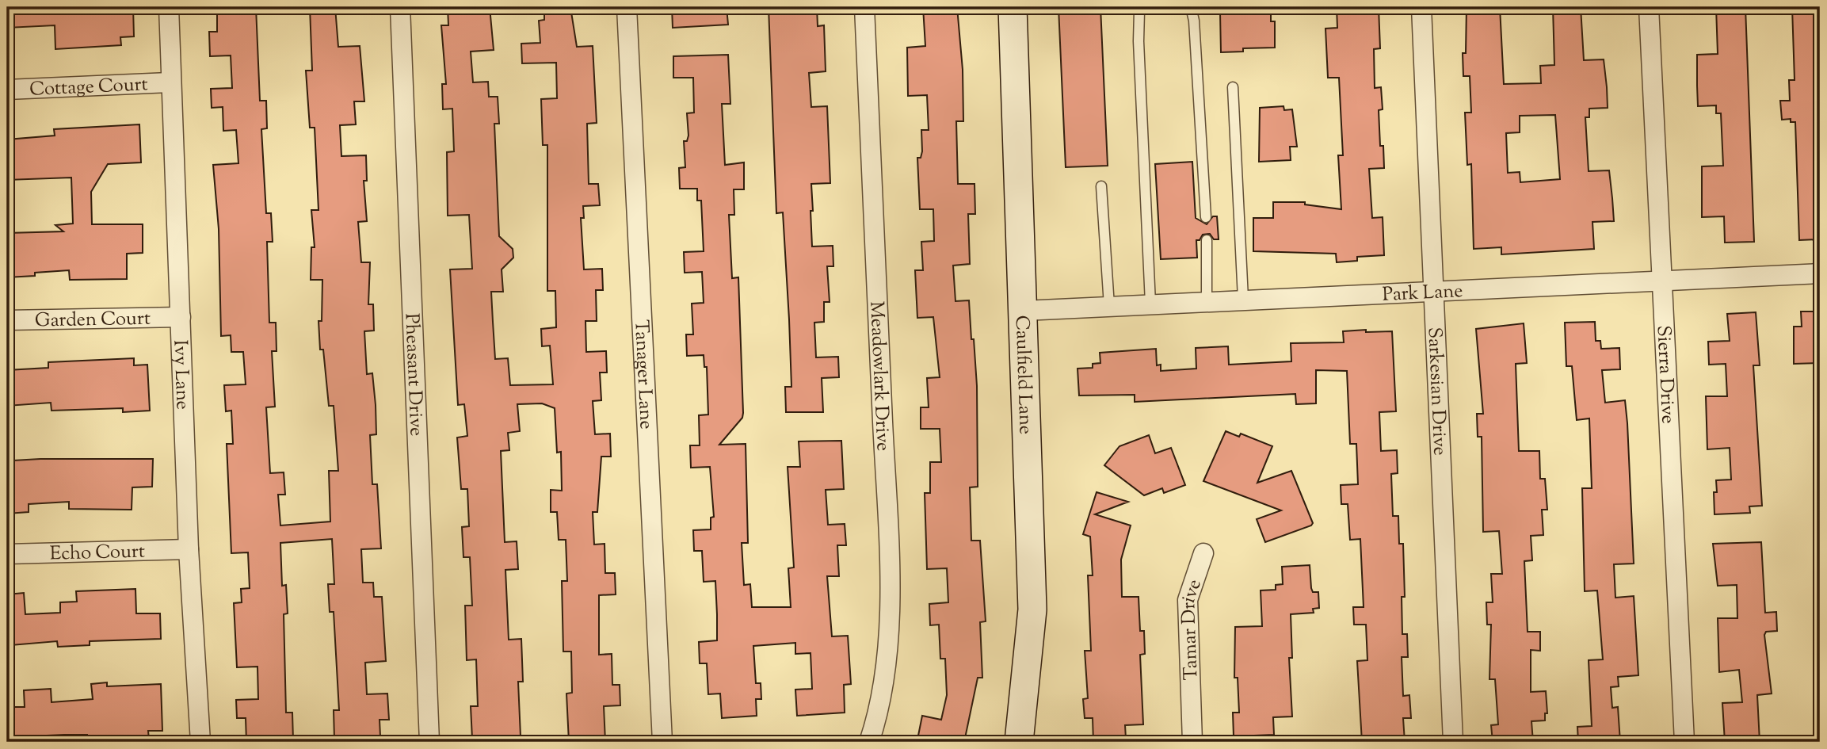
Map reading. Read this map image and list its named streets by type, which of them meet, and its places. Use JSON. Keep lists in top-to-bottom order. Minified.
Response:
{"streets":{"main road":["Caulfield Lane"],"street":["Cottage Court","Park Lane","Garden Court","Pheasant Drive","Tanager Lane","Sierra Drive","Ivy Lane","Meadowlark Drive","Sarkesian Drive","Echo Court","Tamar Drive"]},"crossings":[["Cottage Court","Ivy Lane"],["Park Lane","Sierra Drive"],["Park Lane","Caulfield Lane"],["Park Lane","Sarkesian Drive"],["Garden Court","Ivy Lane"],["Ivy Lane","Echo Court"]]}
